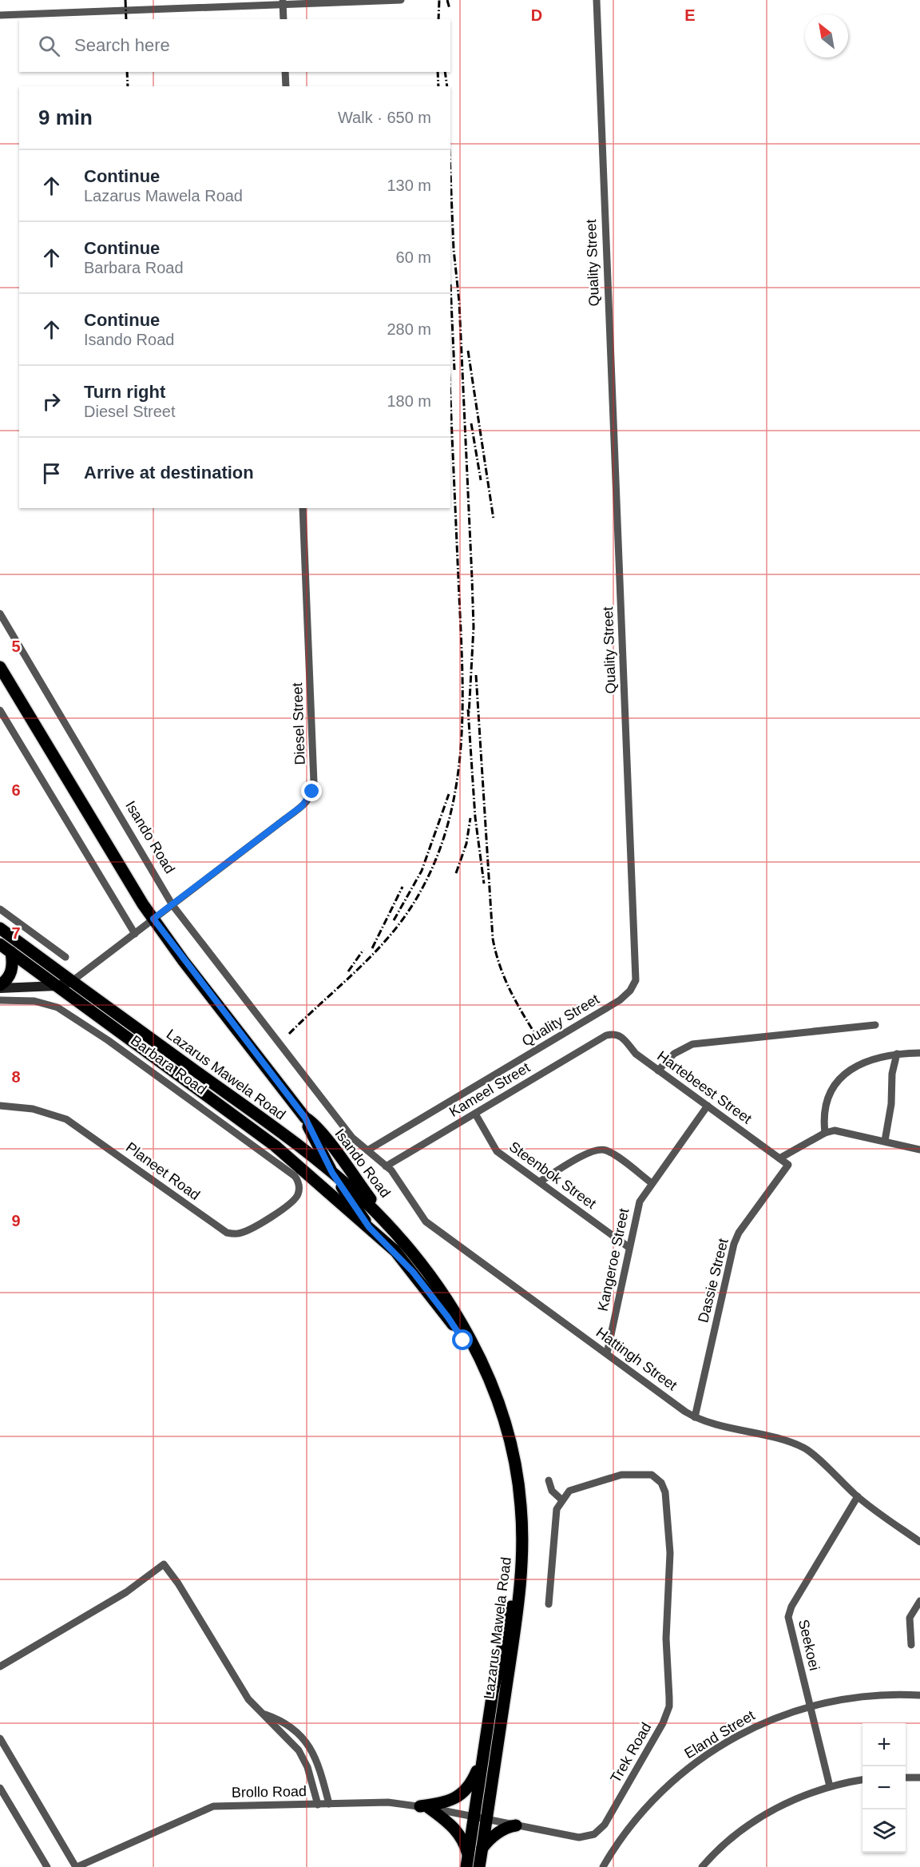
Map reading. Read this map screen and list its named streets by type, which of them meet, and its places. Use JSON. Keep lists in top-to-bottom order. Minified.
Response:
{"streets":{"main road":["Isando Road","Lazarus Mawela Road"],"street":["Quality Street","Diesel Street","Barbara Road","Hartebeest Street","Kameel Street","Planeet Road","Steenbok Street","Kangeroe Street","Dassie Street","Hattingh Street","Seekoei","Eland Street","Trek Road","Brollo Road"]},"crossings":[["Quality Street","Isando Road"],["Quality Street","Hattingh Street"],["Diesel Street","Isando Road"],["Diesel Street","Lazarus Mawela Road"],["Isando Road","Lazarus Mawela Road"],["Isando Road","Hattingh Street"],["Barbara Road","Planeet Road"],["Lazarus Mawela Road","Trek Road"],["Lazarus Mawela Road","Brollo Road"],["Hartebeest Street","Kameel Street"],["Hartebeest Street","Kangeroe Street"],["Hartebeest Street","Dassie Street"],["Kameel Street","Steenbok Street"],["Kameel Street","Hattingh Street"],["Steenbok Street","Kangeroe Street"],["Kangeroe Street","Hattingh Street"],["Dassie Street","Hattingh Street"],["Hattingh Street","Seekoei"],["Seekoei","Eland Street"],["Trek Road","Brollo Road"]],"north":"top left","page":{"search":"Search here","heading":["9 min","Walk · 650 m"],"list":[["Continue","Lazarus Mawela Road","130 m"],["Continue","Barbara Road","60 m"],["Continue","Isando Road","280 m"],["Turn right","Diesel Street","180 m"],"Arrive at destination"],"map_buttons":["+","−"]},"grid":{"columns":["D","E"],"rows":["5","6","7","8","9"]}}
